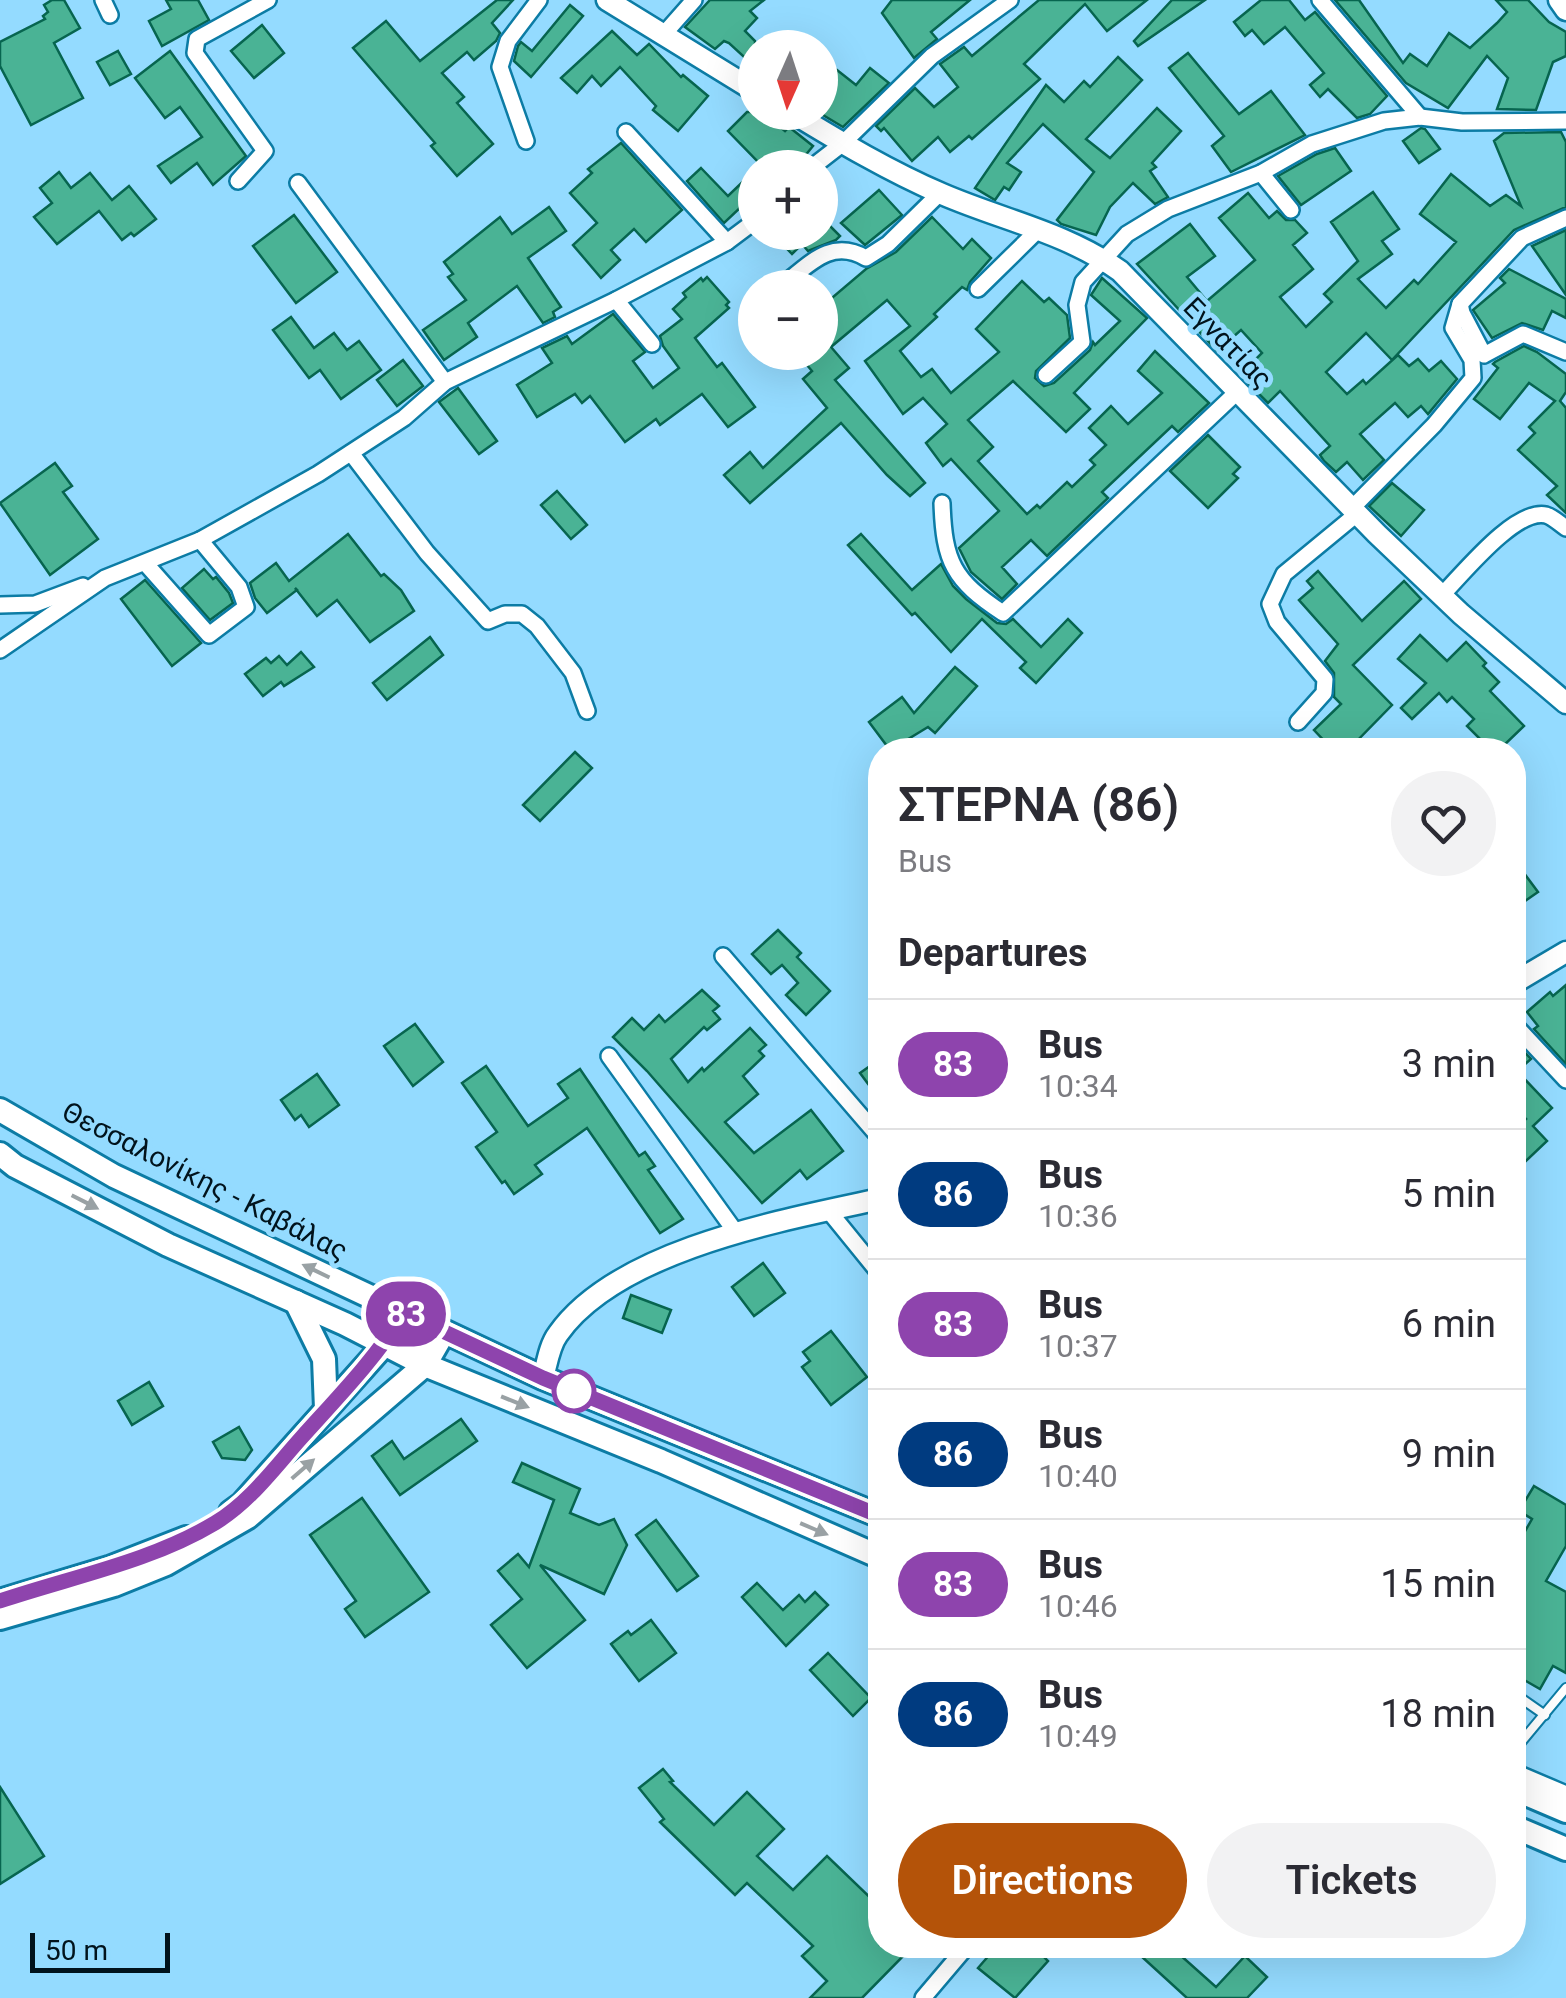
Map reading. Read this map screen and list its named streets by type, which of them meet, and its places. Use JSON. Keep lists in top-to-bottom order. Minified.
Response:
{"streets":{"main road":["Θεσσαλονίκης - Καβάλας"],"street":["Εγνατίας"]},"lines":["bus line 83"],"scale_bar":"50 m","north":"bottom","page":{"on_map":"83","map_buttons":["+","−"],"heading":[["ΣΤΕΡΝΑ (86)","Bus"],"Departures"],"list":[{"mark":"83","name":"Bus","note":"10:34","value":"3 min"},{"mark":"86","name":"Bus","note":"10:36","value":"5 min"},{"mark":"83","name":"Bus","note":"10:37","value":"6 min"},{"mark":"86","name":"Bus","note":"10:40","value":"9 min"},{"mark":"83","name":"Bus","note":"10:46","value":"15 min"},{"mark":"86","name":"Bus","note":"10:49","value":"18 min"}],"buttons":["Directions","Tickets"],"scale":"50 m"}}
